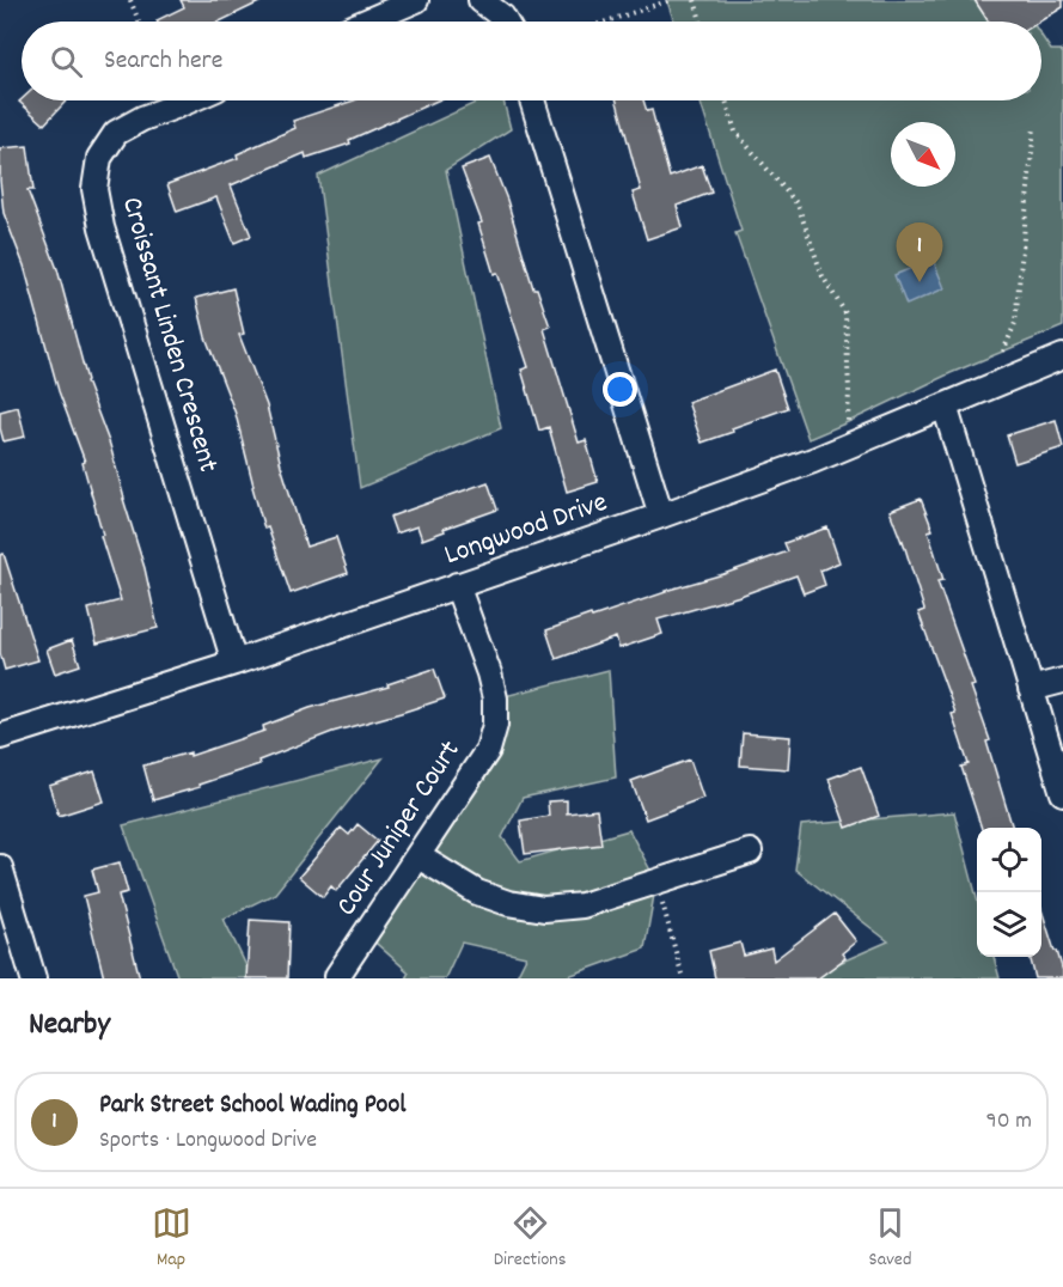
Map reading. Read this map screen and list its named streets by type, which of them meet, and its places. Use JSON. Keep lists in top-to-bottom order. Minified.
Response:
{"streets":{"street":["Croissant Linden Crescent","Longwood Drive","Cour Juniper Court"]},"crossings":[["Croissant Linden Crescent","Longwood Drive"],["Longwood Drive","Cour Juniper Court"]],"north":"bottom right","page":{"search":"Search here","pins":"1","heading":"Nearby","list":[{"mark":"1","name":"Park Street School Wading Pool","note":"Sports · Longwood Drive","value":"90 m"}],"nav":["Map","Directions","Saved"]}}
